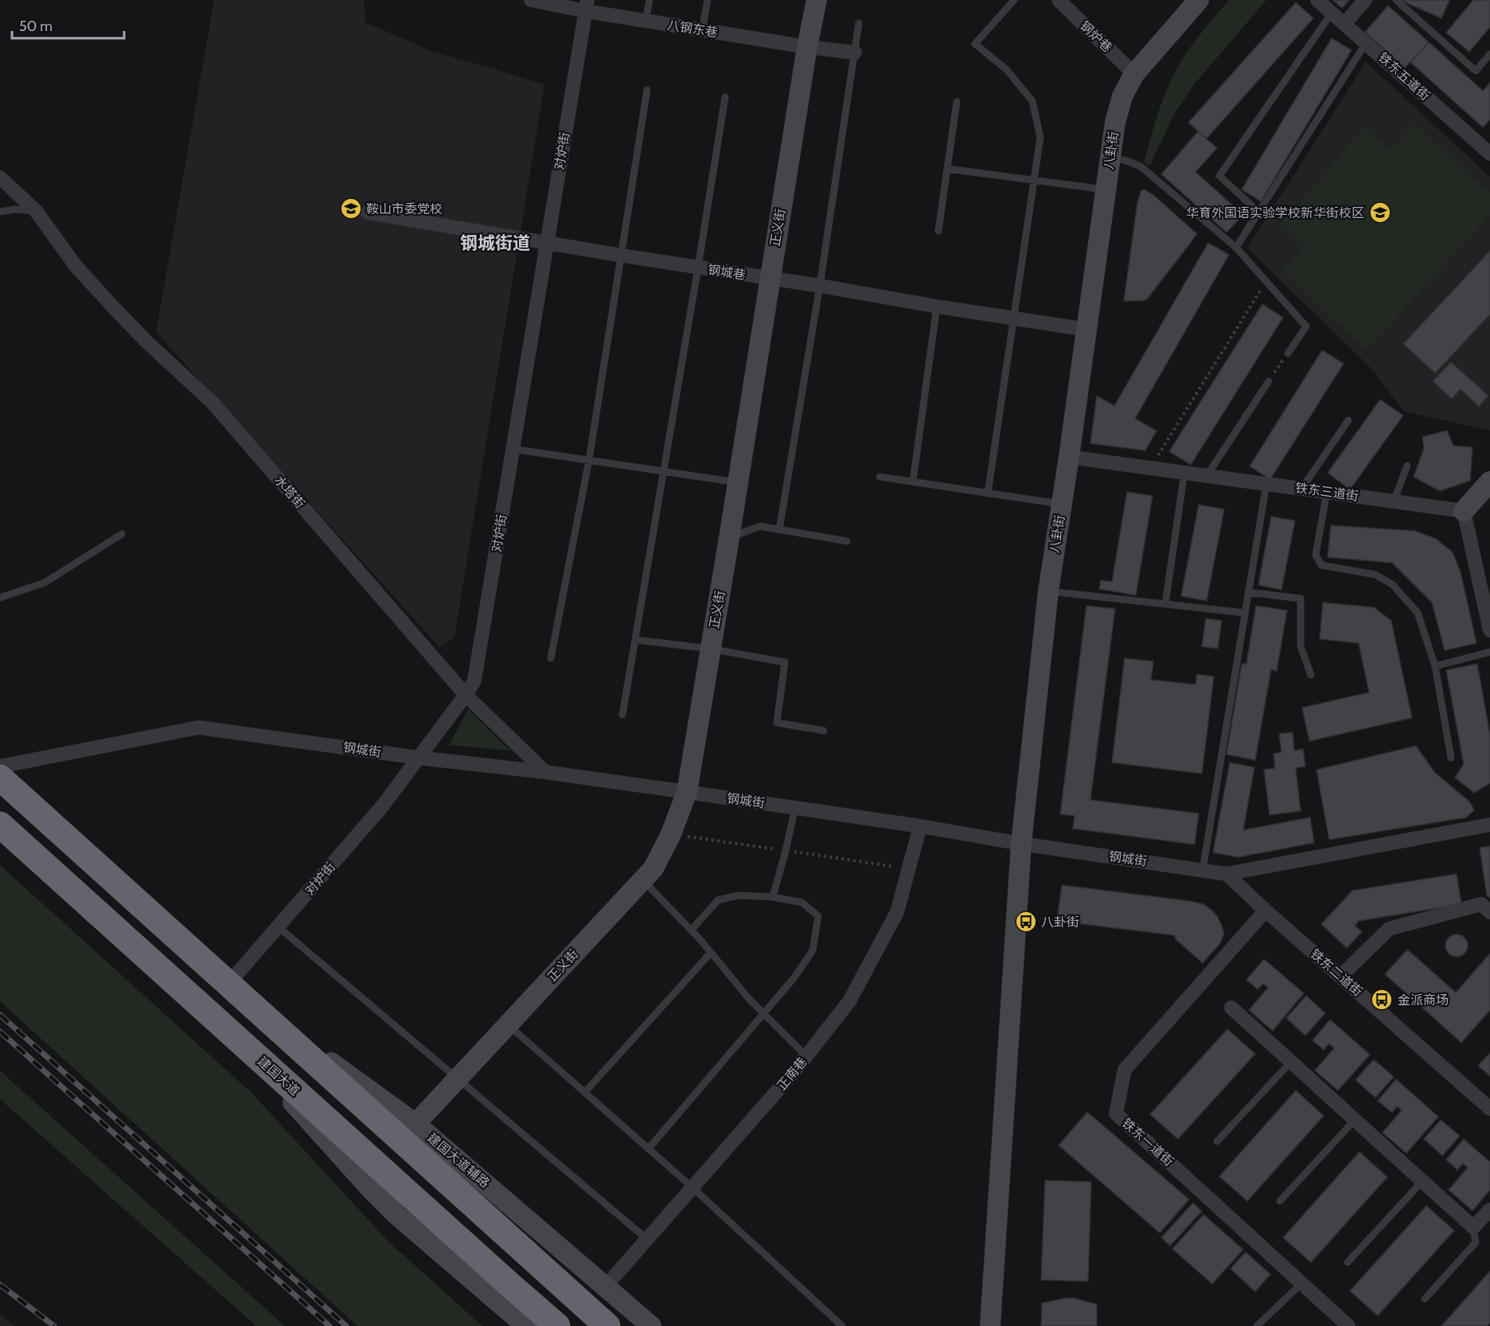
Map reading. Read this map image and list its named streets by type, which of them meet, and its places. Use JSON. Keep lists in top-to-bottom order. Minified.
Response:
{"streets":{"highway":["建国大道"],"street":["八钢东巷","钢炉巷","铁东五道街","八卦街","对炉街","正义街","钢城巷","水塔街","铁东三道街","钢城街","铁东二道街","正南巷","铁东一道街","建国大道辅路"]},"crossings":[["八钢东巷","对炉街"],["八钢东巷","正义街"],["钢炉巷","八卦街"],["八卦街","钢城巷"],["八卦街","铁东三道街"],["八卦街","钢城街"],["对炉街","钢城巷"],["对炉街","水塔街"],["对炉街","钢城街"],["正义街","钢城巷"],["正义街","钢城街"],["正义街","建国大道辅路"],["水塔街","钢城街"],["钢城街","铁东二道街"],["钢城街","正南巷"],["铁东二道街","铁东一道街"],["正南巷","建国大道辅路"]],"districts":["钢城街道"],"places":{"school or university":["鞍山市委党校","华育外国语实验学校新华街校区"],"bus stop":["八卦街","金派商场"]},"scale_bar":"50 m"}
